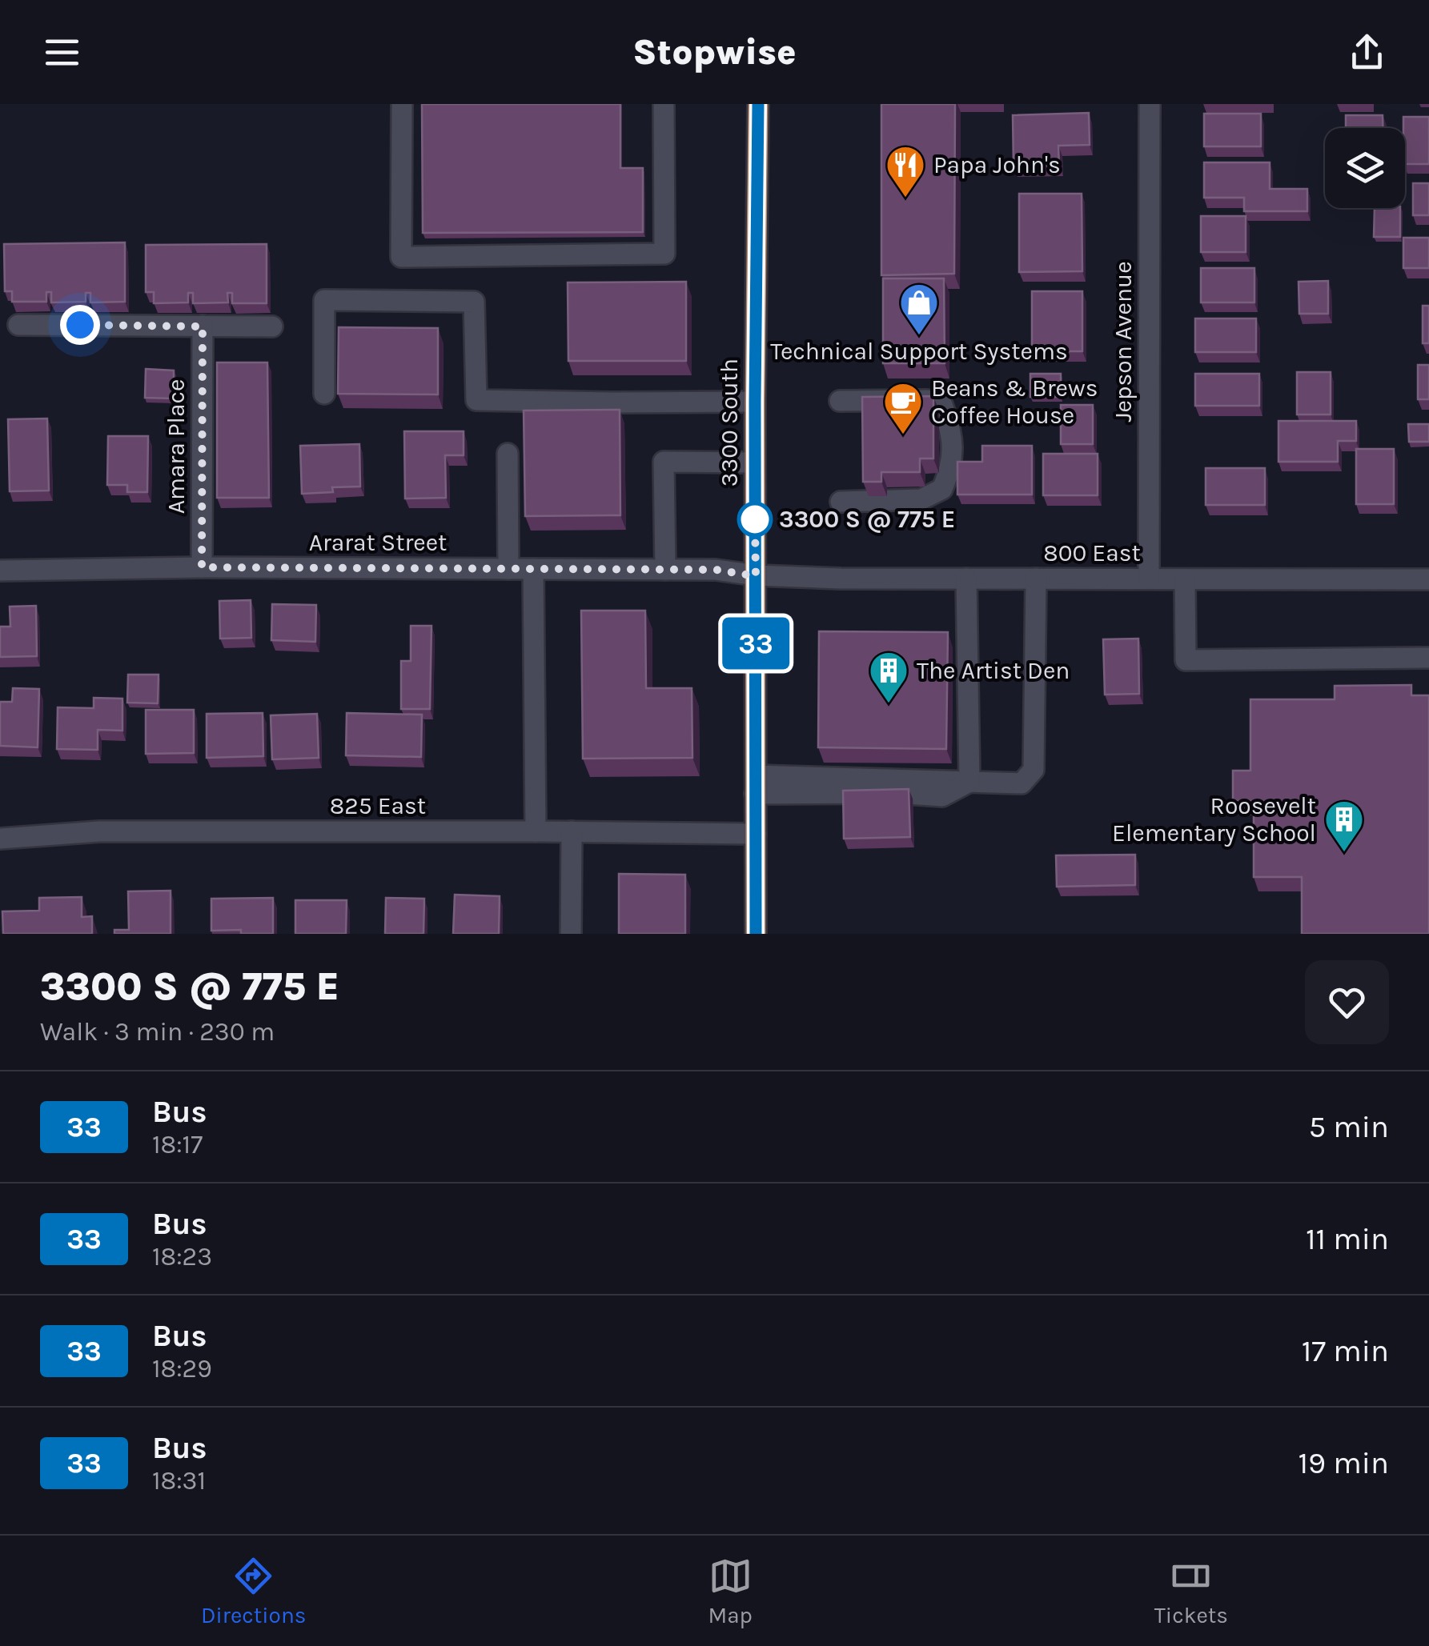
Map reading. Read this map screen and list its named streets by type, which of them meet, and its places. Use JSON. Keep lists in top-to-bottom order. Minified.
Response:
{"streets":{"main road":["3300 South"],"street":["Jepson Avenue","Amara Place","Ararat Street","800 East","825 East"]},"crossings":[["Jepson Avenue","800 East"],["3300 South","Ararat Street"],["3300 South","800 East"],["3300 South","825 East"],["Amara Place","Ararat Street"],["Ararat Street","800 East"]],"places":{"restaurant":["Papa John's"],"shop":["Technical Support Systems"],"cafe":["Beans & Brews Coffee House"],"other":["3300 S @ 775 E"],"building":["The Artist Den","Roosevelt Elementary School"]},"lines":["bus line 33"],"page":{"header":"Stopwise","on_map":"33","heading":["3300 S @ 775 E","Walk · 3 min · 230 m"],"list":[{"mark":"33","name":"Bus","note":"18:17","value":"5 min"},{"mark":"33","name":"Bus","note":"18:23","value":"11 min"},{"mark":"33","name":"Bus","note":"18:29","value":"17 min"},{"mark":"33","name":"Bus","note":"18:31","value":"19 min"}],"tabs":["Directions","Map","Tickets"]}}
